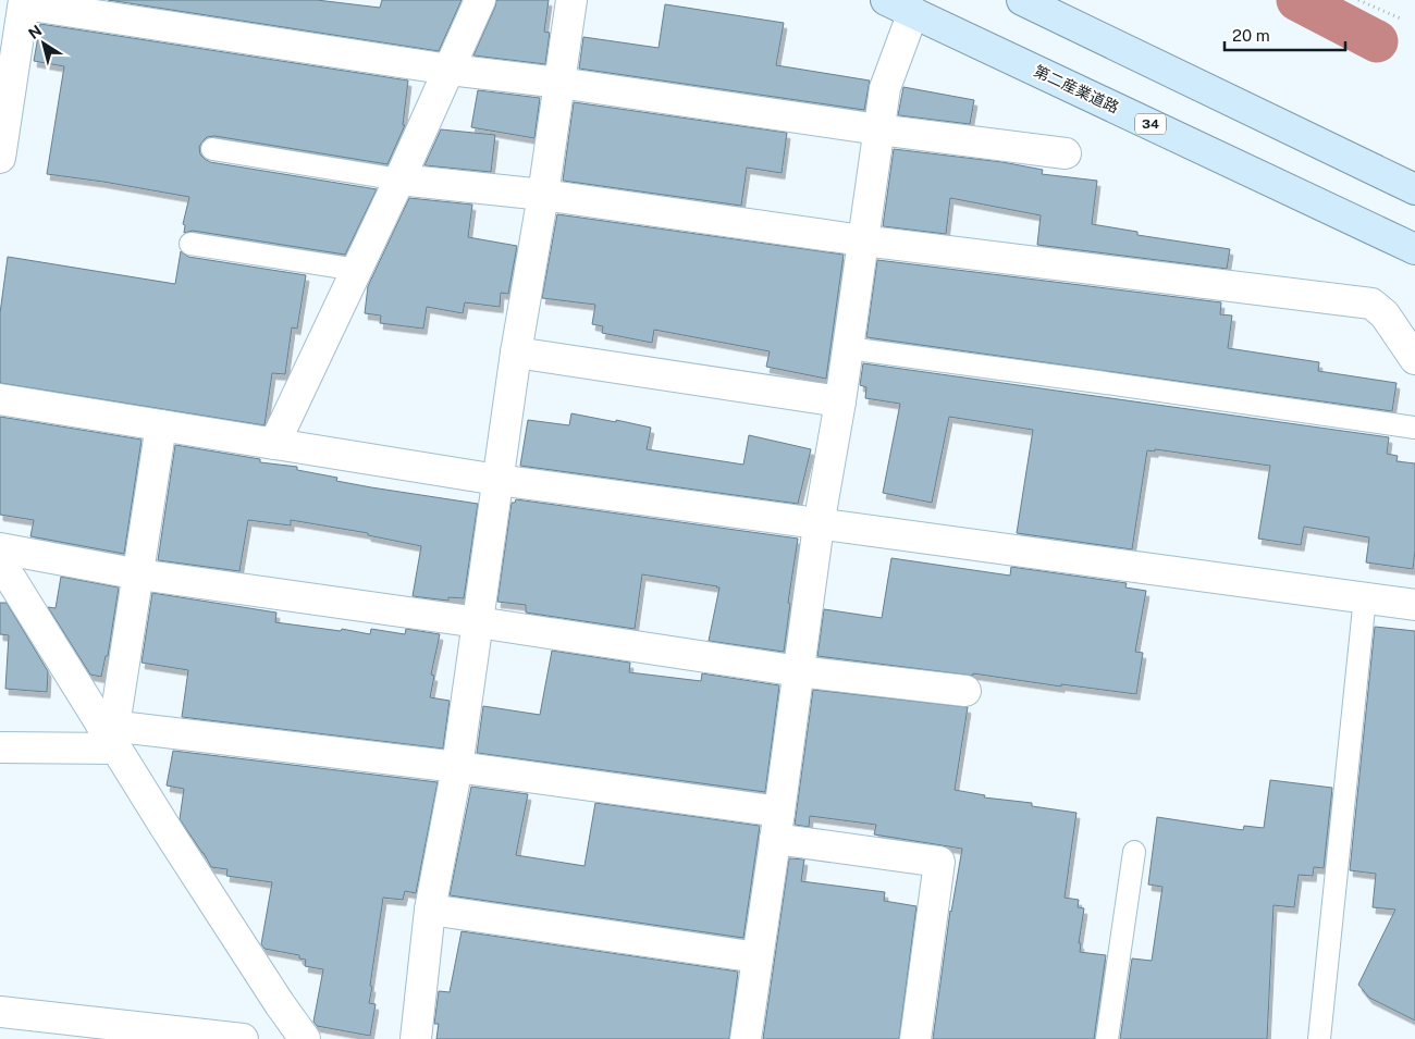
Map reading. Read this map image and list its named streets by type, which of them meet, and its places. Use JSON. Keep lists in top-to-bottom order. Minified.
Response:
{"streets":{"main road":["第二産業道路","34"]},"scale_bar":"20 m","north":"top left"}
